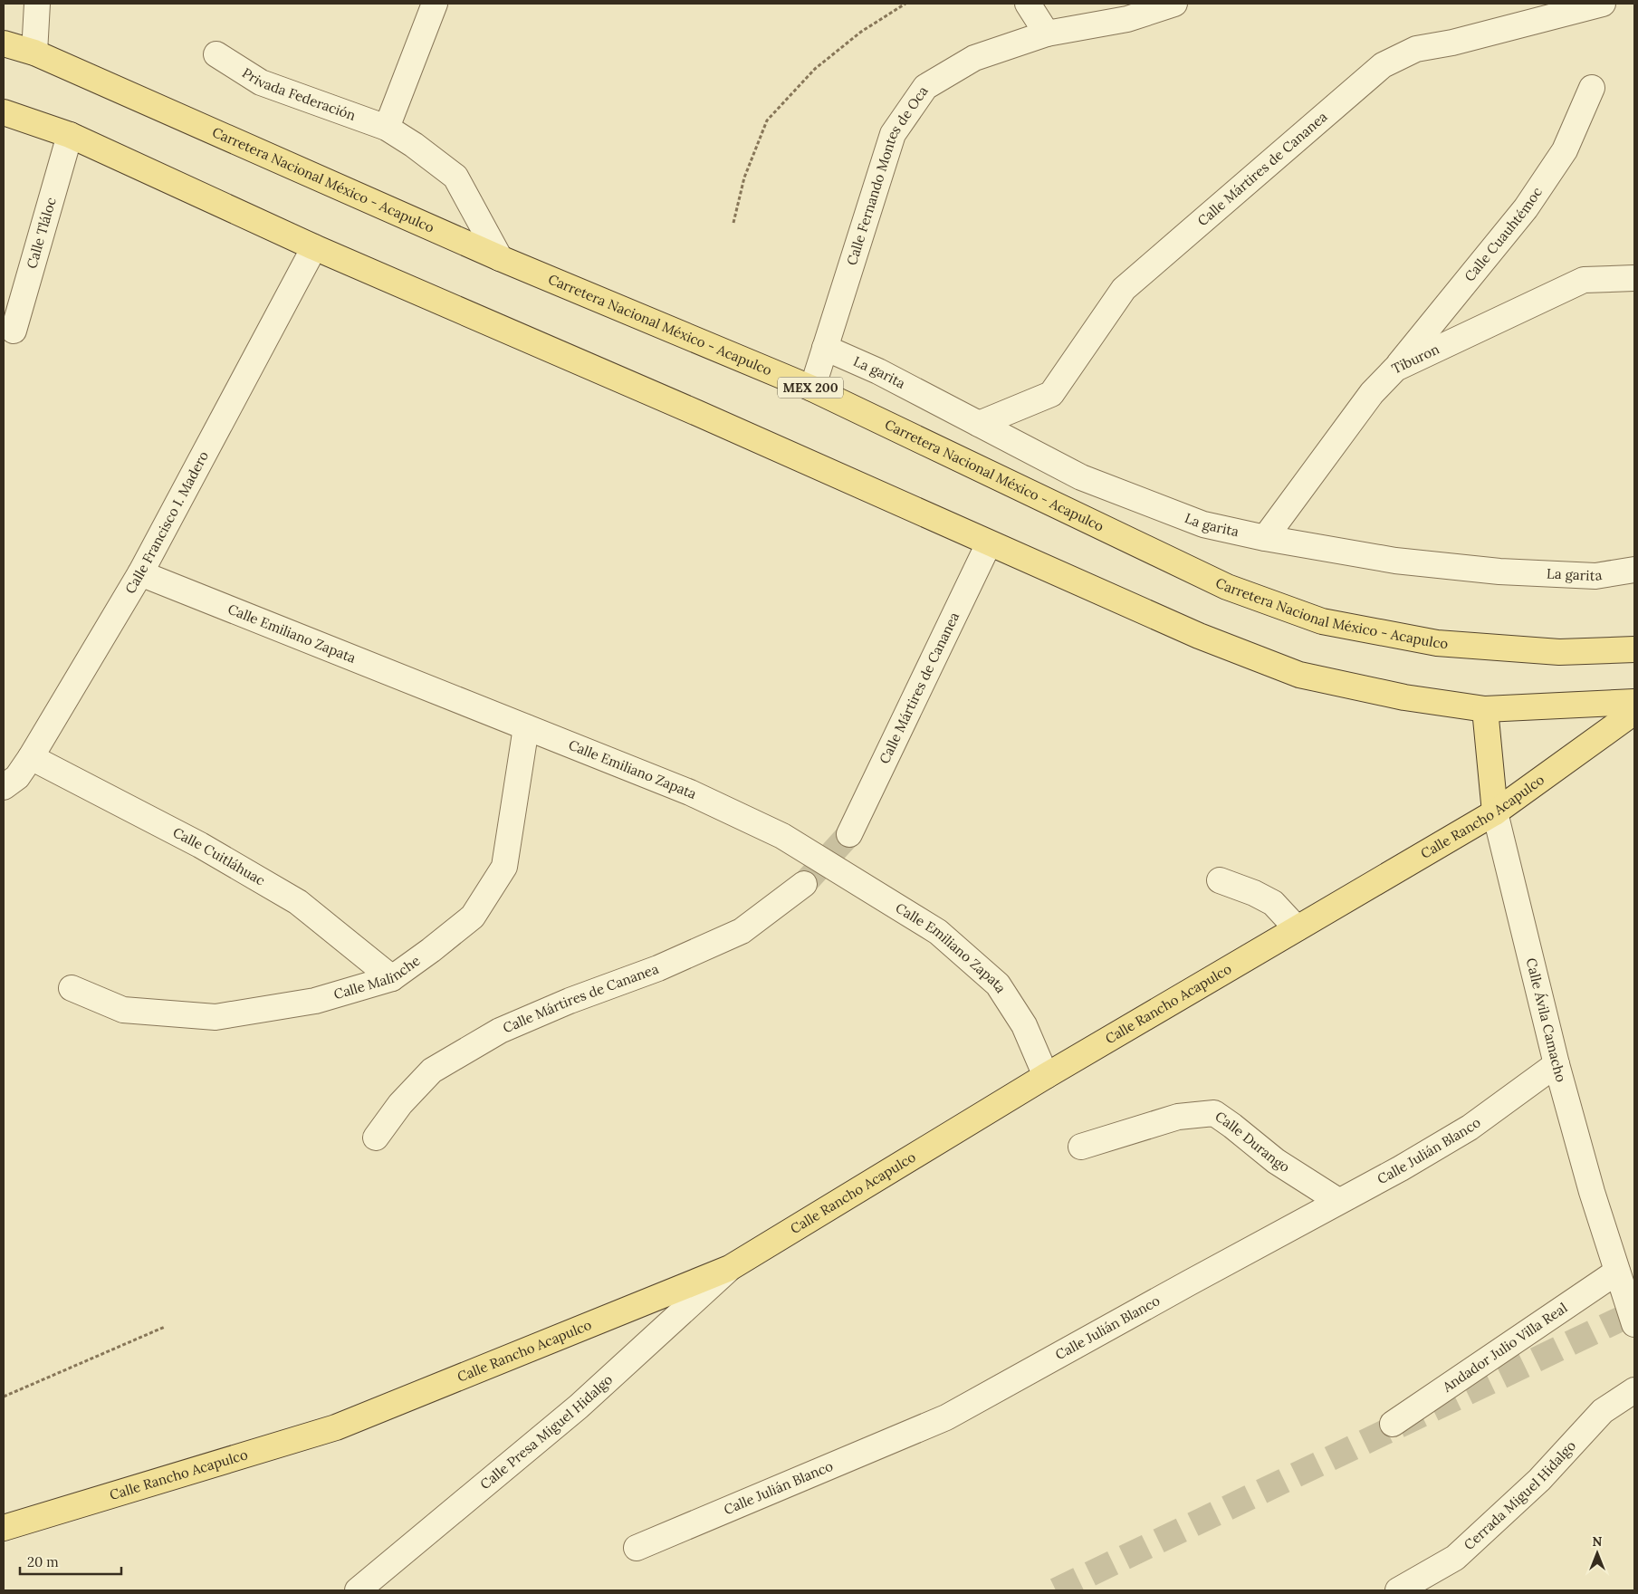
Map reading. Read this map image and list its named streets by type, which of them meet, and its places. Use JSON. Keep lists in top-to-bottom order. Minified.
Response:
{"streets":{"main road":["Carretera Nacional México - Acapulco","MEX 200","Calle Rancho Acapulco","Calle Ávila Camacho"],"street":["Privada Federación","Calle Mártires de Cananea","Calle Fernando Montes de Oca","Calle Tláloc","Calle Cuauhtémoc","Tiburon","La garita","Calle Francisco I. Madero","Calle Emiliano Zapata","Calle Cuitláhuac","Calle Malinche","Calle Durango","Calle Julián Blanco","Andador Julio Villa Real","Calle Presa Miguel Hidalgo","Cerrada Miguel Hidalgo"]},"crossings":[["Privada Federación","Carretera Nacional México - Acapulco"],["Calle Mártires de Cananea","La garita"],["Calle Fernando Montes de Oca","Carretera Nacional México - Acapulco"],["Calle Fernando Montes de Oca","La garita"],["Calle Cuauhtémoc","Tiburon"],["Tiburon","La garita"],["Calle Francisco I. Madero","Calle Emiliano Zapata"],["Calle Francisco I. Madero","Calle Cuitláhuac"],["Calle Emiliano Zapata","Calle Rancho Acapulco"],["Calle Emiliano Zapata","Calle Malinche"],["Calle Rancho Acapulco","Calle Ávila Camacho"],["Calle Rancho Acapulco","Calle Presa Miguel Hidalgo"],["Calle Cuitláhuac","Calle Malinche"],["Calle Ávila Camacho","Calle Julián Blanco"],["Calle Ávila Camacho","Andador Julio Villa Real"],["Calle Durango","Calle Julián Blanco"]],"scale_bar":"20 m","north":"top"}
